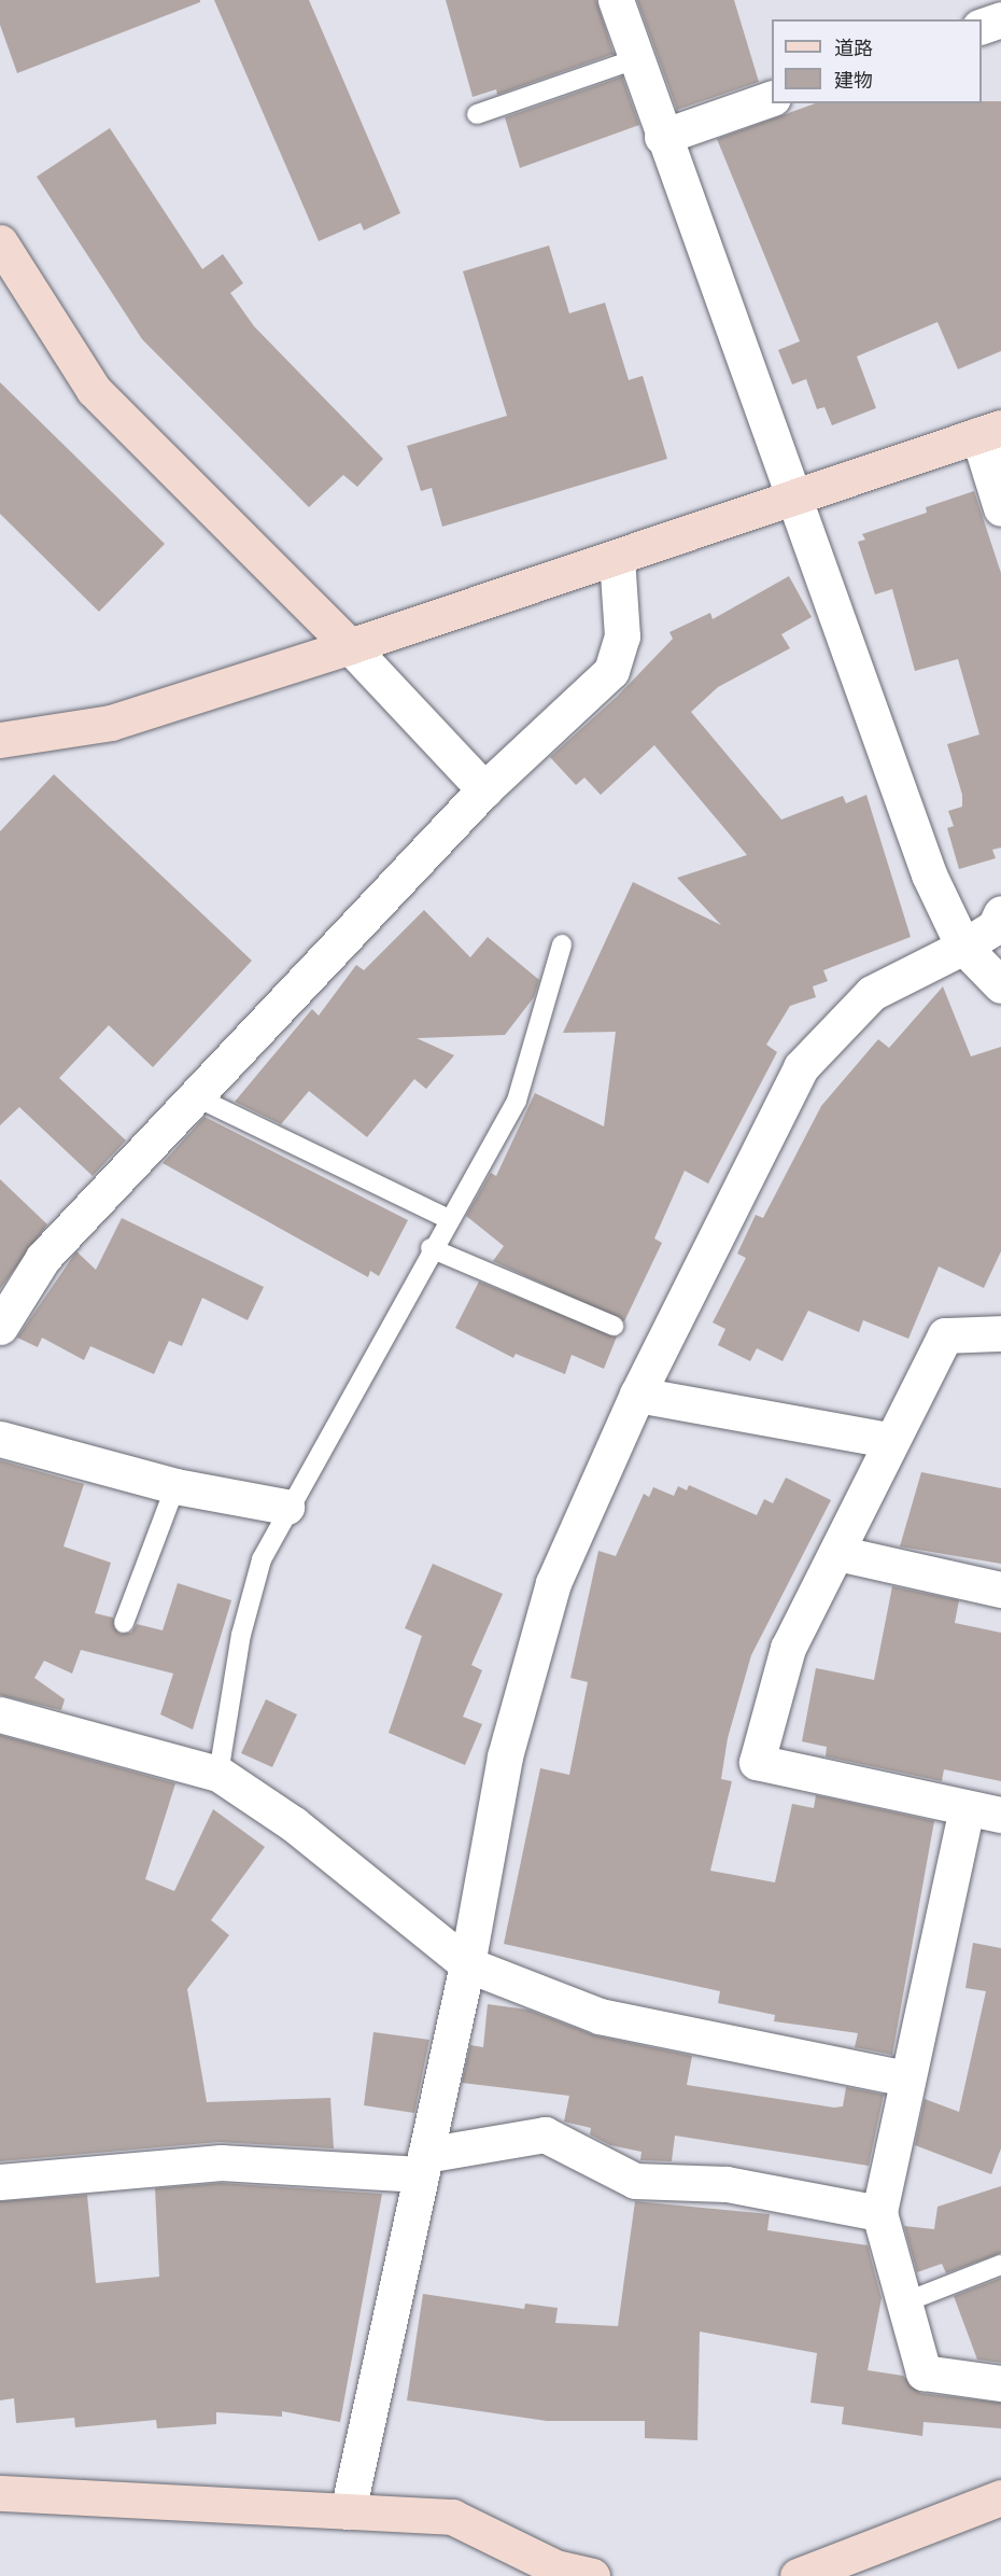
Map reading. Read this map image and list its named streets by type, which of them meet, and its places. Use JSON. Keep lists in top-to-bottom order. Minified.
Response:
{"legend":["道路","建物"]}
